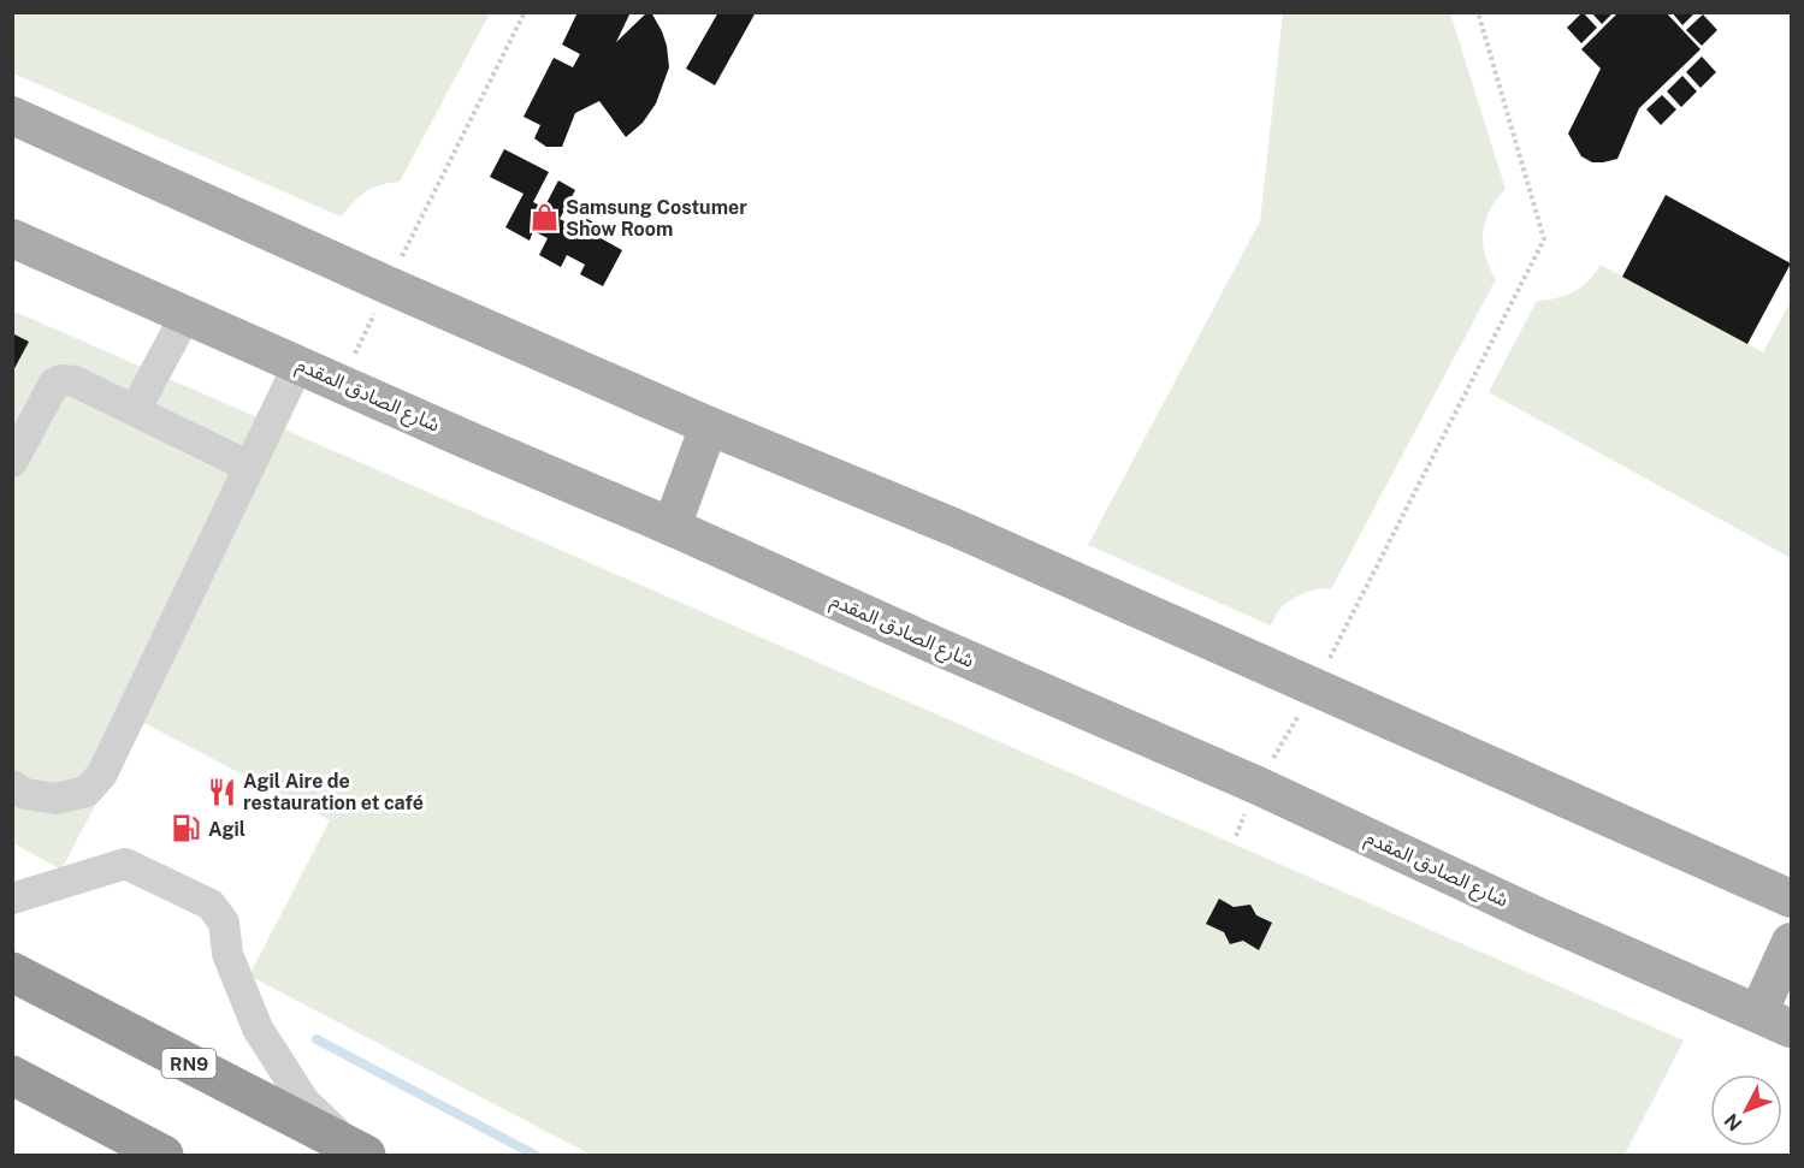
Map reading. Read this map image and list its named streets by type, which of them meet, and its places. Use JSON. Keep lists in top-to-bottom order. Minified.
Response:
{"streets":{"highway":["RN9"],"main road":["شارع الصادق المقدم"]},"places":{"shop":["Samsung Costumer Show Room"],"restaurant":["Agil Aire de restauration et café"],"fuel station":["Agil"]},"north":"bottom left"}
